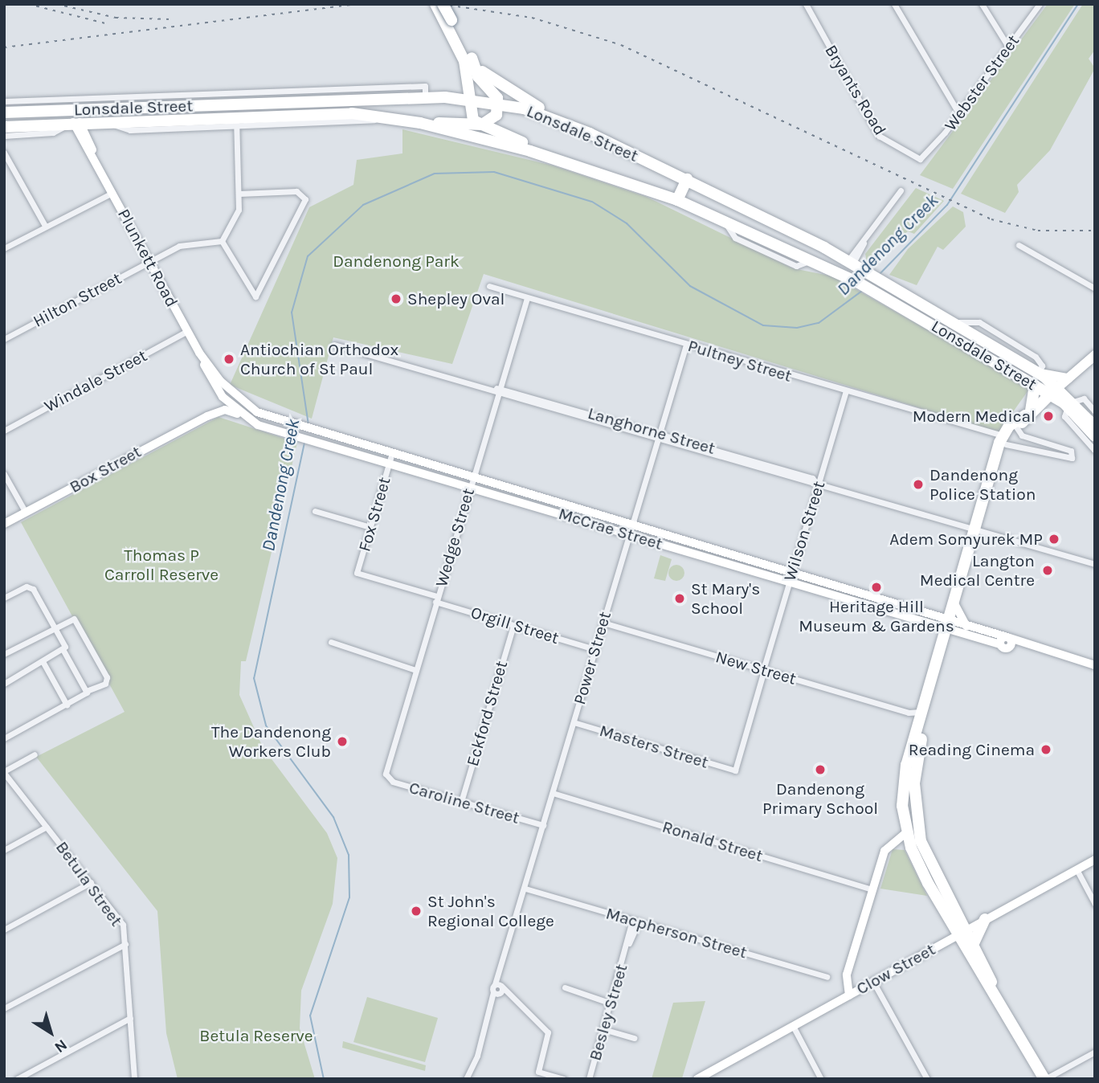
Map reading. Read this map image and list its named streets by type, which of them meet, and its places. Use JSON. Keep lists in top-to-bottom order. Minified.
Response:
{"streets":{"highway":["Lonsdale Street"],"main road":["Plunkett Road","Box Street","McCrae Street","Clow Street"],"street":["Webster Street","Bryants Road","Hilton Street","Pultney Street","Windale Street","Langhorne Street","Fox Street","Wilson Street","Wedge Street","Orgill Street","Power Street","New Street","Eckford Street","Masters Street","Caroline Street","Ronald Street","Betula Street","Macpherson Street","Besley Street"]},"crossings":[["Webster Street","Bryants Road"],["Lonsdale Street","Plunkett Road"],["Plunkett Road","Hilton Street"],["Plunkett Road","Windale Street"],["Plunkett Road","Box Street"],["Plunkett Road","McCrae Street"],["Pultney Street","Wilson Street"],["Pultney Street","Wedge Street"],["Pultney Street","Power Street"],["Langhorne Street","Wilson Street"],["Langhorne Street","Wedge Street"],["Langhorne Street","Power Street"],["Box Street","McCrae Street"],["Fox Street","McCrae Street"],["Fox Street","Orgill Street"],["McCrae Street","Wilson Street"],["McCrae Street","Wedge Street"],["McCrae Street","Power Street"],["Wilson Street","New Street"],["Wilson Street","Masters Street"],["Wedge Street","Orgill Street"],["Wedge Street","Caroline Street"],["Orgill Street","Power Street"],["Orgill Street","Eckford Street"],["Power Street","New Street"],["Power Street","Masters Street"],["Power Street","Caroline Street"],["Power Street","Ronald Street"],["Power Street","Macpherson Street"],["Eckford Street","Caroline Street"],["Macpherson Street","Besley Street"]],"water":["Dandenong Creek"],"parks":["Dandenong Park","Thomas P Carroll Reserve","Betula Reserve"],"places":["Shepley Oval","Antiochian Orthodox Church of St Paul","Modern Medical","Dandenong Police Station","Adem Somyurek MP","Langton Medical Centre","Heritage Hill Museum & Gardens","St Mary's School","The Dandenong Workers Club","Reading Cinema","Dandenong Primary School","St John's Regional College"],"north":"bottom right"}
